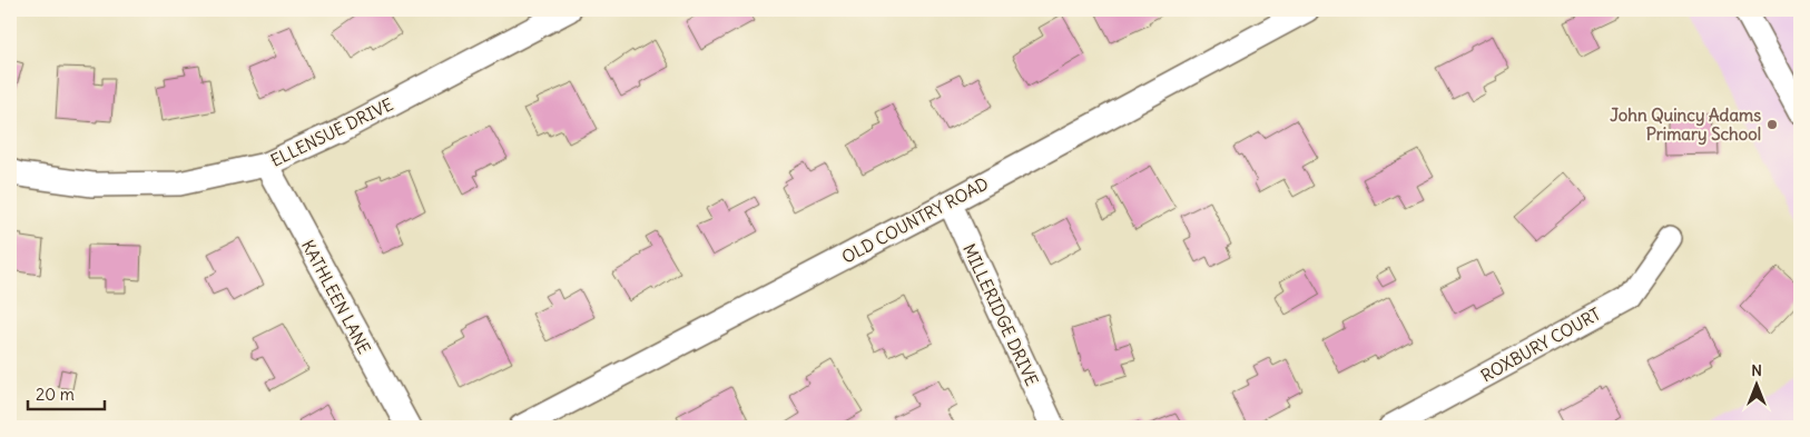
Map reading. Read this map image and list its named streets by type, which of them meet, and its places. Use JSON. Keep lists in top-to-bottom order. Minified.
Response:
{"streets":{"street":["ELLENSUE DRIVE","OLD COUNTRY ROAD","KATHLEEN LANE","MILLERIDGE DRIVE","ROXBURY COURT"]},"crossings":[["ELLENSUE DRIVE","KATHLEEN LANE"],["OLD COUNTRY ROAD","MILLERIDGE DRIVE"]],"places":["John Quincy Adams Primary School"],"scale_bar":"20 m","north":"top"}
